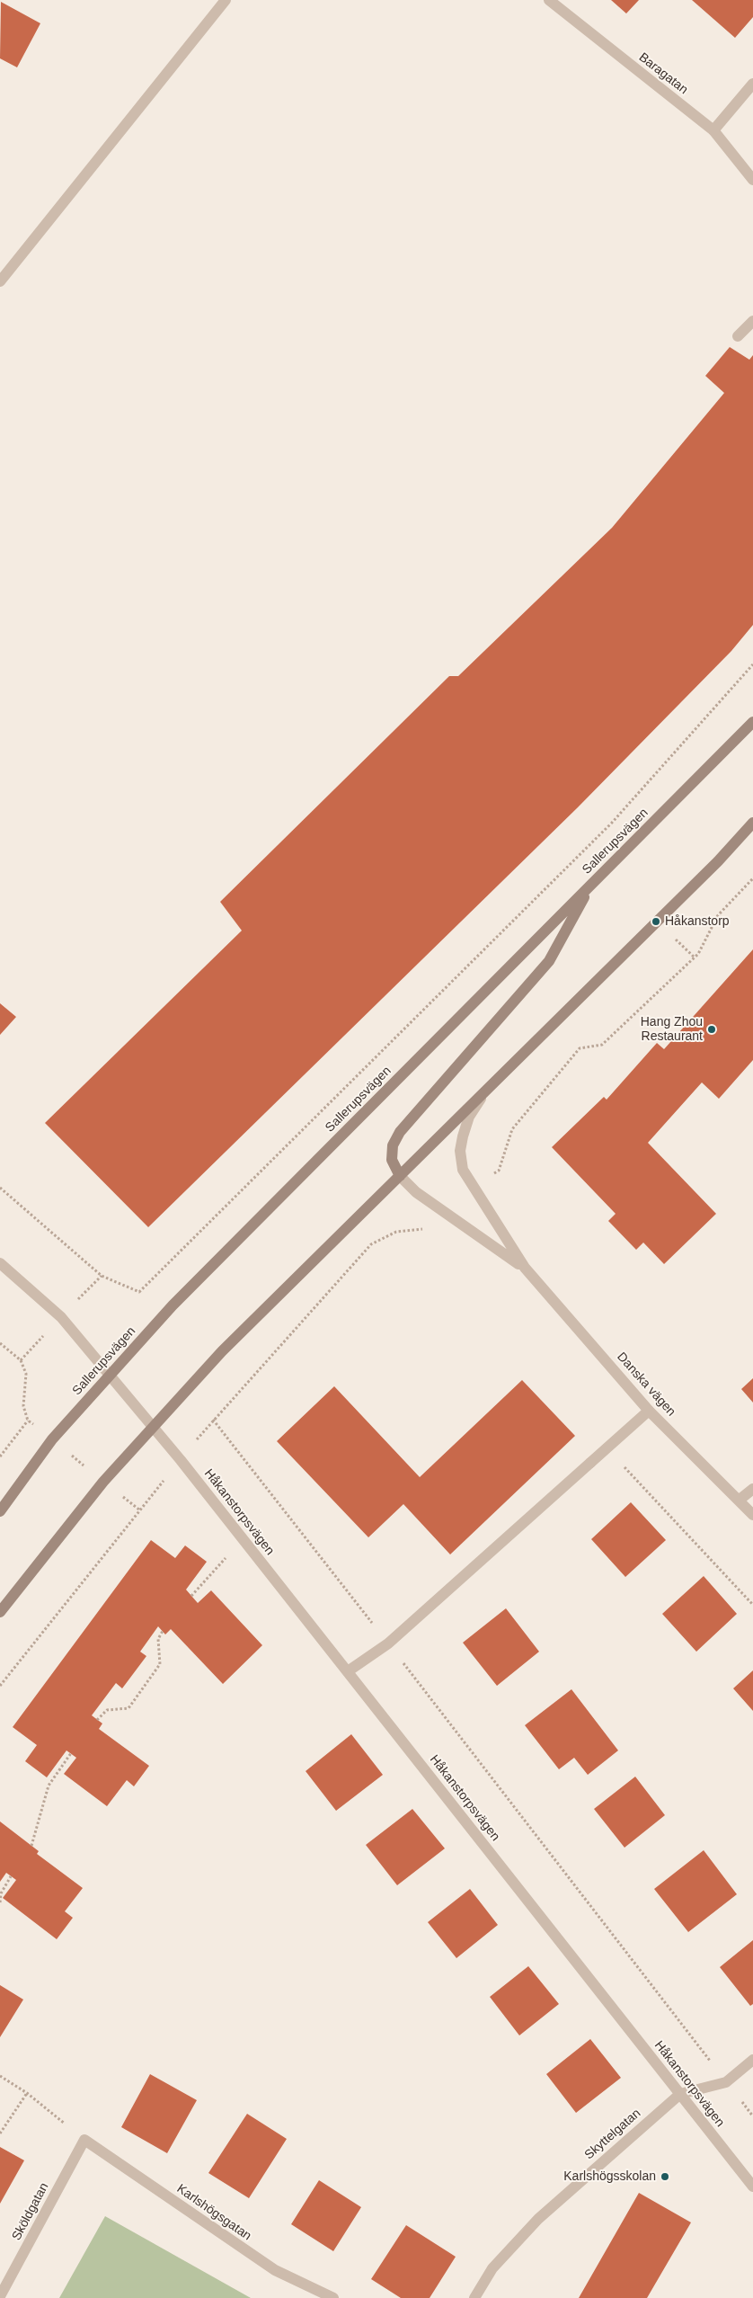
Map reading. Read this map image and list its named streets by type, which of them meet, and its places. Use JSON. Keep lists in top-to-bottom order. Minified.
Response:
{"streets":{"main road":["Sallerupsvägen"],"street":["Baragatan","Danska vägen","Håkanstorpsvägen","Skyttelgatan","Sköldgatan","Karlshögsgatan"]},"crossings":[["Sallerupsvägen","Håkanstorpsvägen"],["Håkanstorpsvägen","Skyttelgatan"],["Sköldgatan","Karlshögsgatan"]],"places":["Håkanstorp","Hang Zhou Restaurant","Karlshögsskolan"]}
